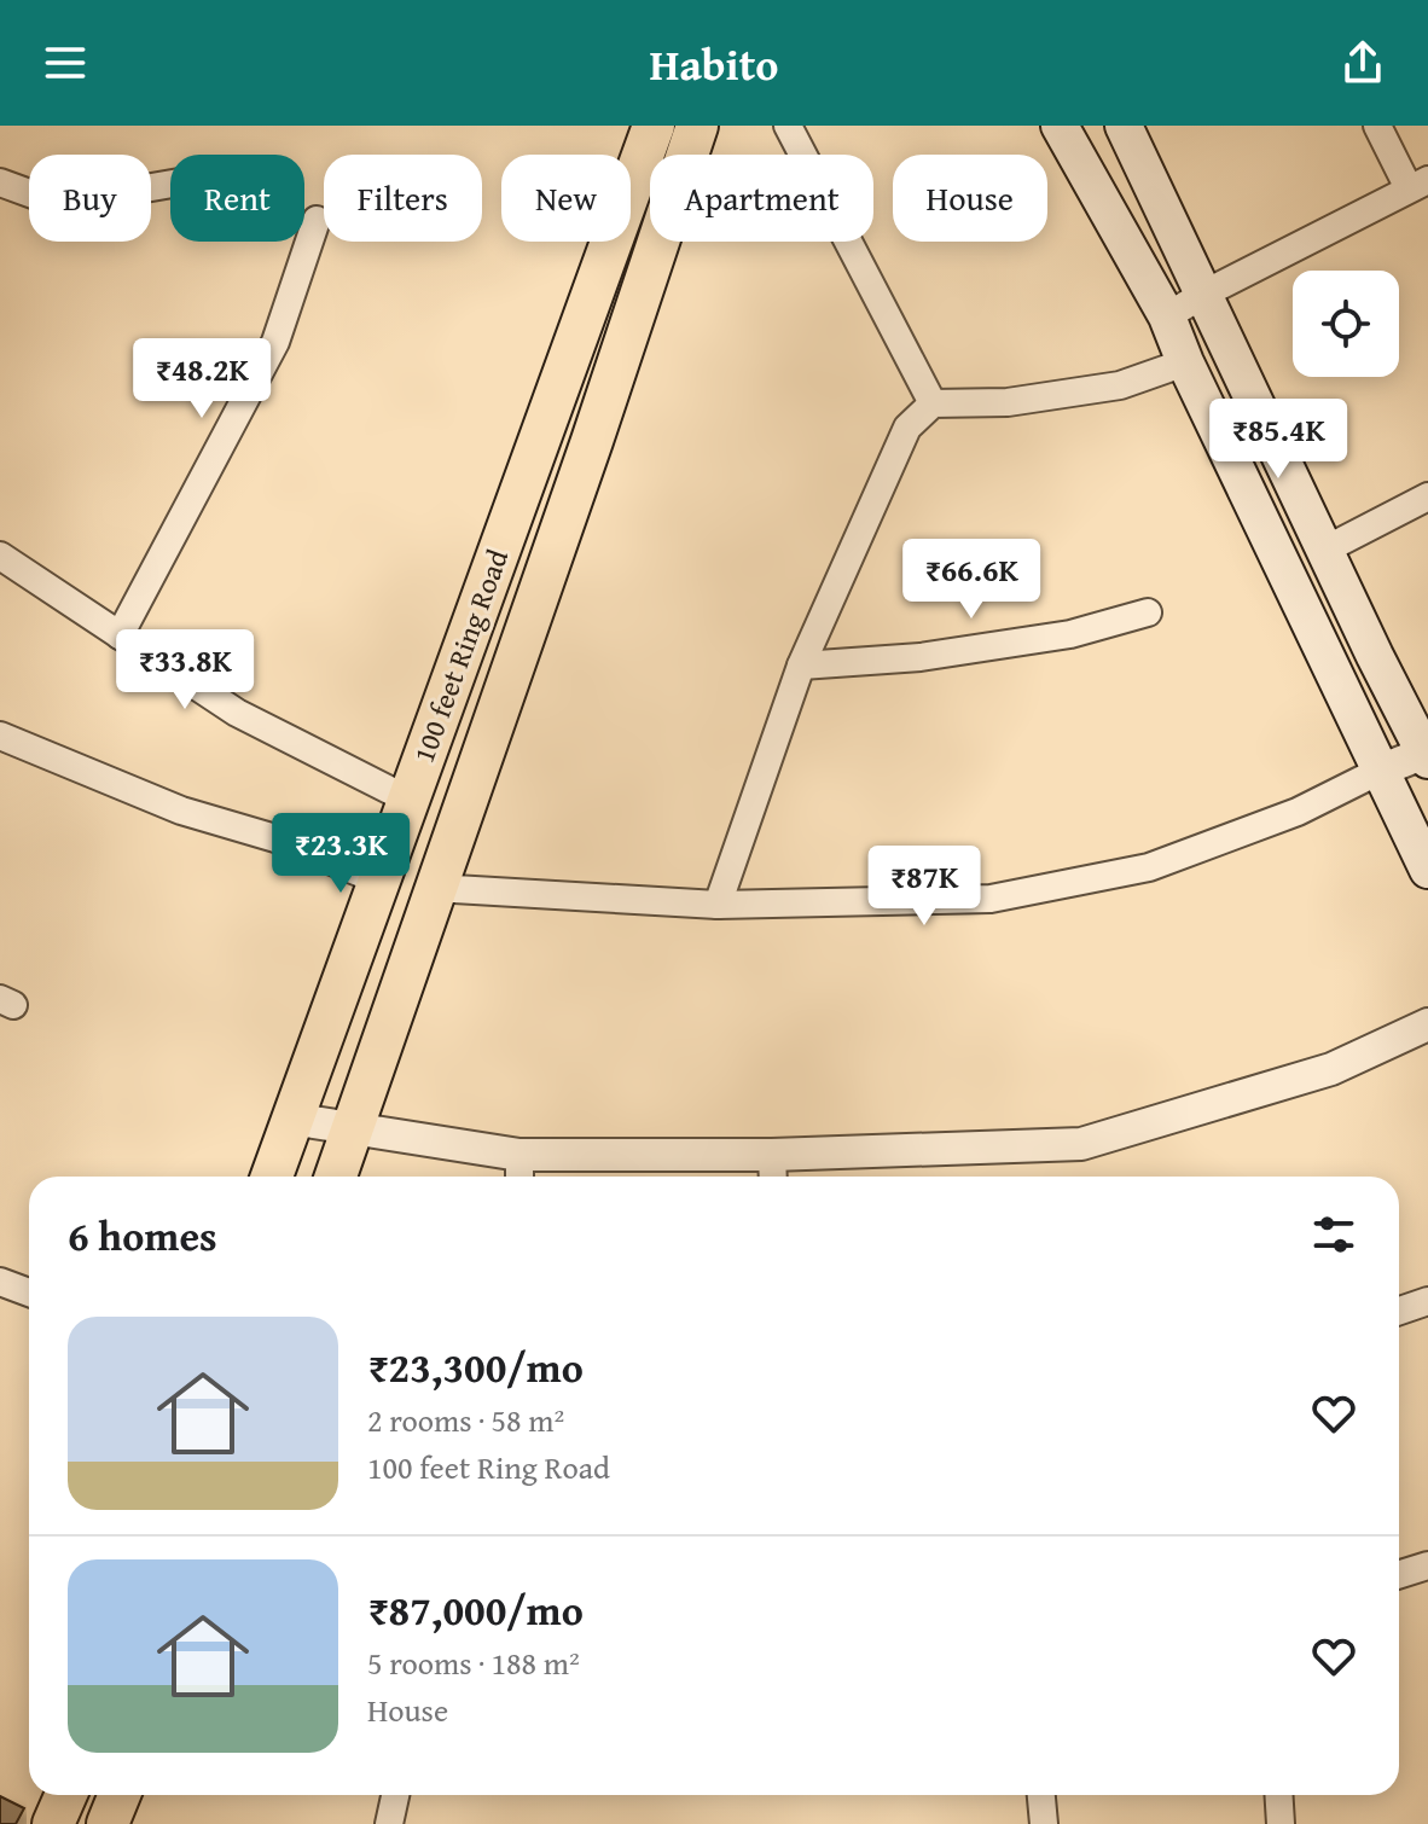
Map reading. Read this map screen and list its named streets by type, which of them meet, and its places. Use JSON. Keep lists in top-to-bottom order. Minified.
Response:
{"streets":{"main road":["100 feet Ring Road"]},"page":{"header":"Habito","chip":["Buy","Rent","Filters","New","Apartment","House"],"price":["₹48.2K","₹85.4K","₹66.6K","₹33.8K","₹23.3K","₹87K"],"heading":"6 homes","list":[{"name":"₹23,300/mo","note":"2 rooms · 58 m² · 100 feet Ring Road"},{"name":"₹87,000/mo","note":"5 rooms · 188 m² · House"}]}}
